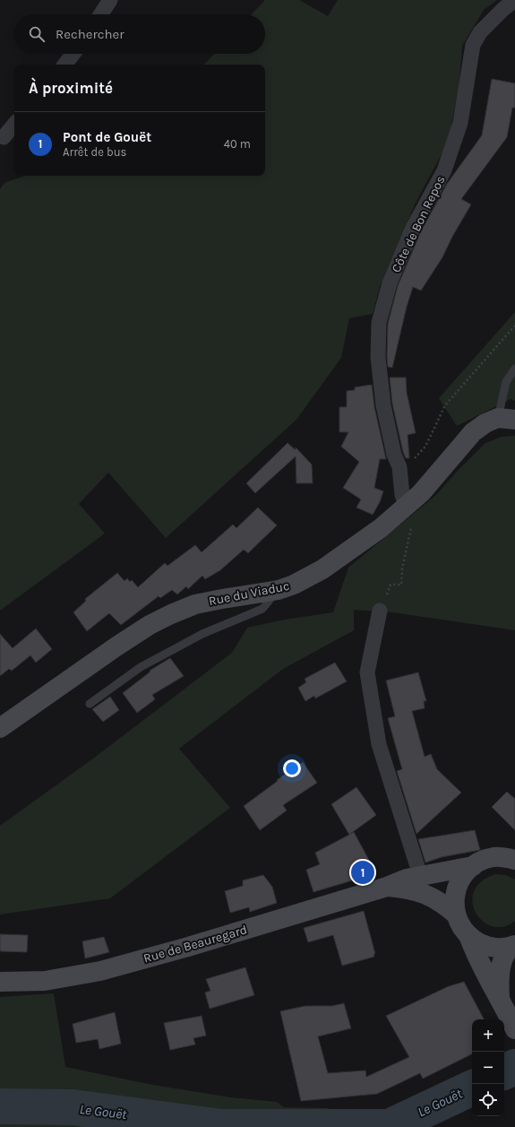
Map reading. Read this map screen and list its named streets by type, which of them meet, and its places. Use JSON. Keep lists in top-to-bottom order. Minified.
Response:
{"streets":{"main road":["Rue du Viaduc","Rue de Beauregard"],"street":["Côte de Bon Repos"]},"crossings":[["Côte de Bon Repos","Rue du Viaduc"]],"water":["Le Gouët"],"page":{"search":"Rechercher","heading":"À proximité","list":[{"mark":"1","name":"Pont de Gouët","note":"Arrêt de bus","value":"40 m"}],"pins":"1","map_buttons":["+","−"]}}
